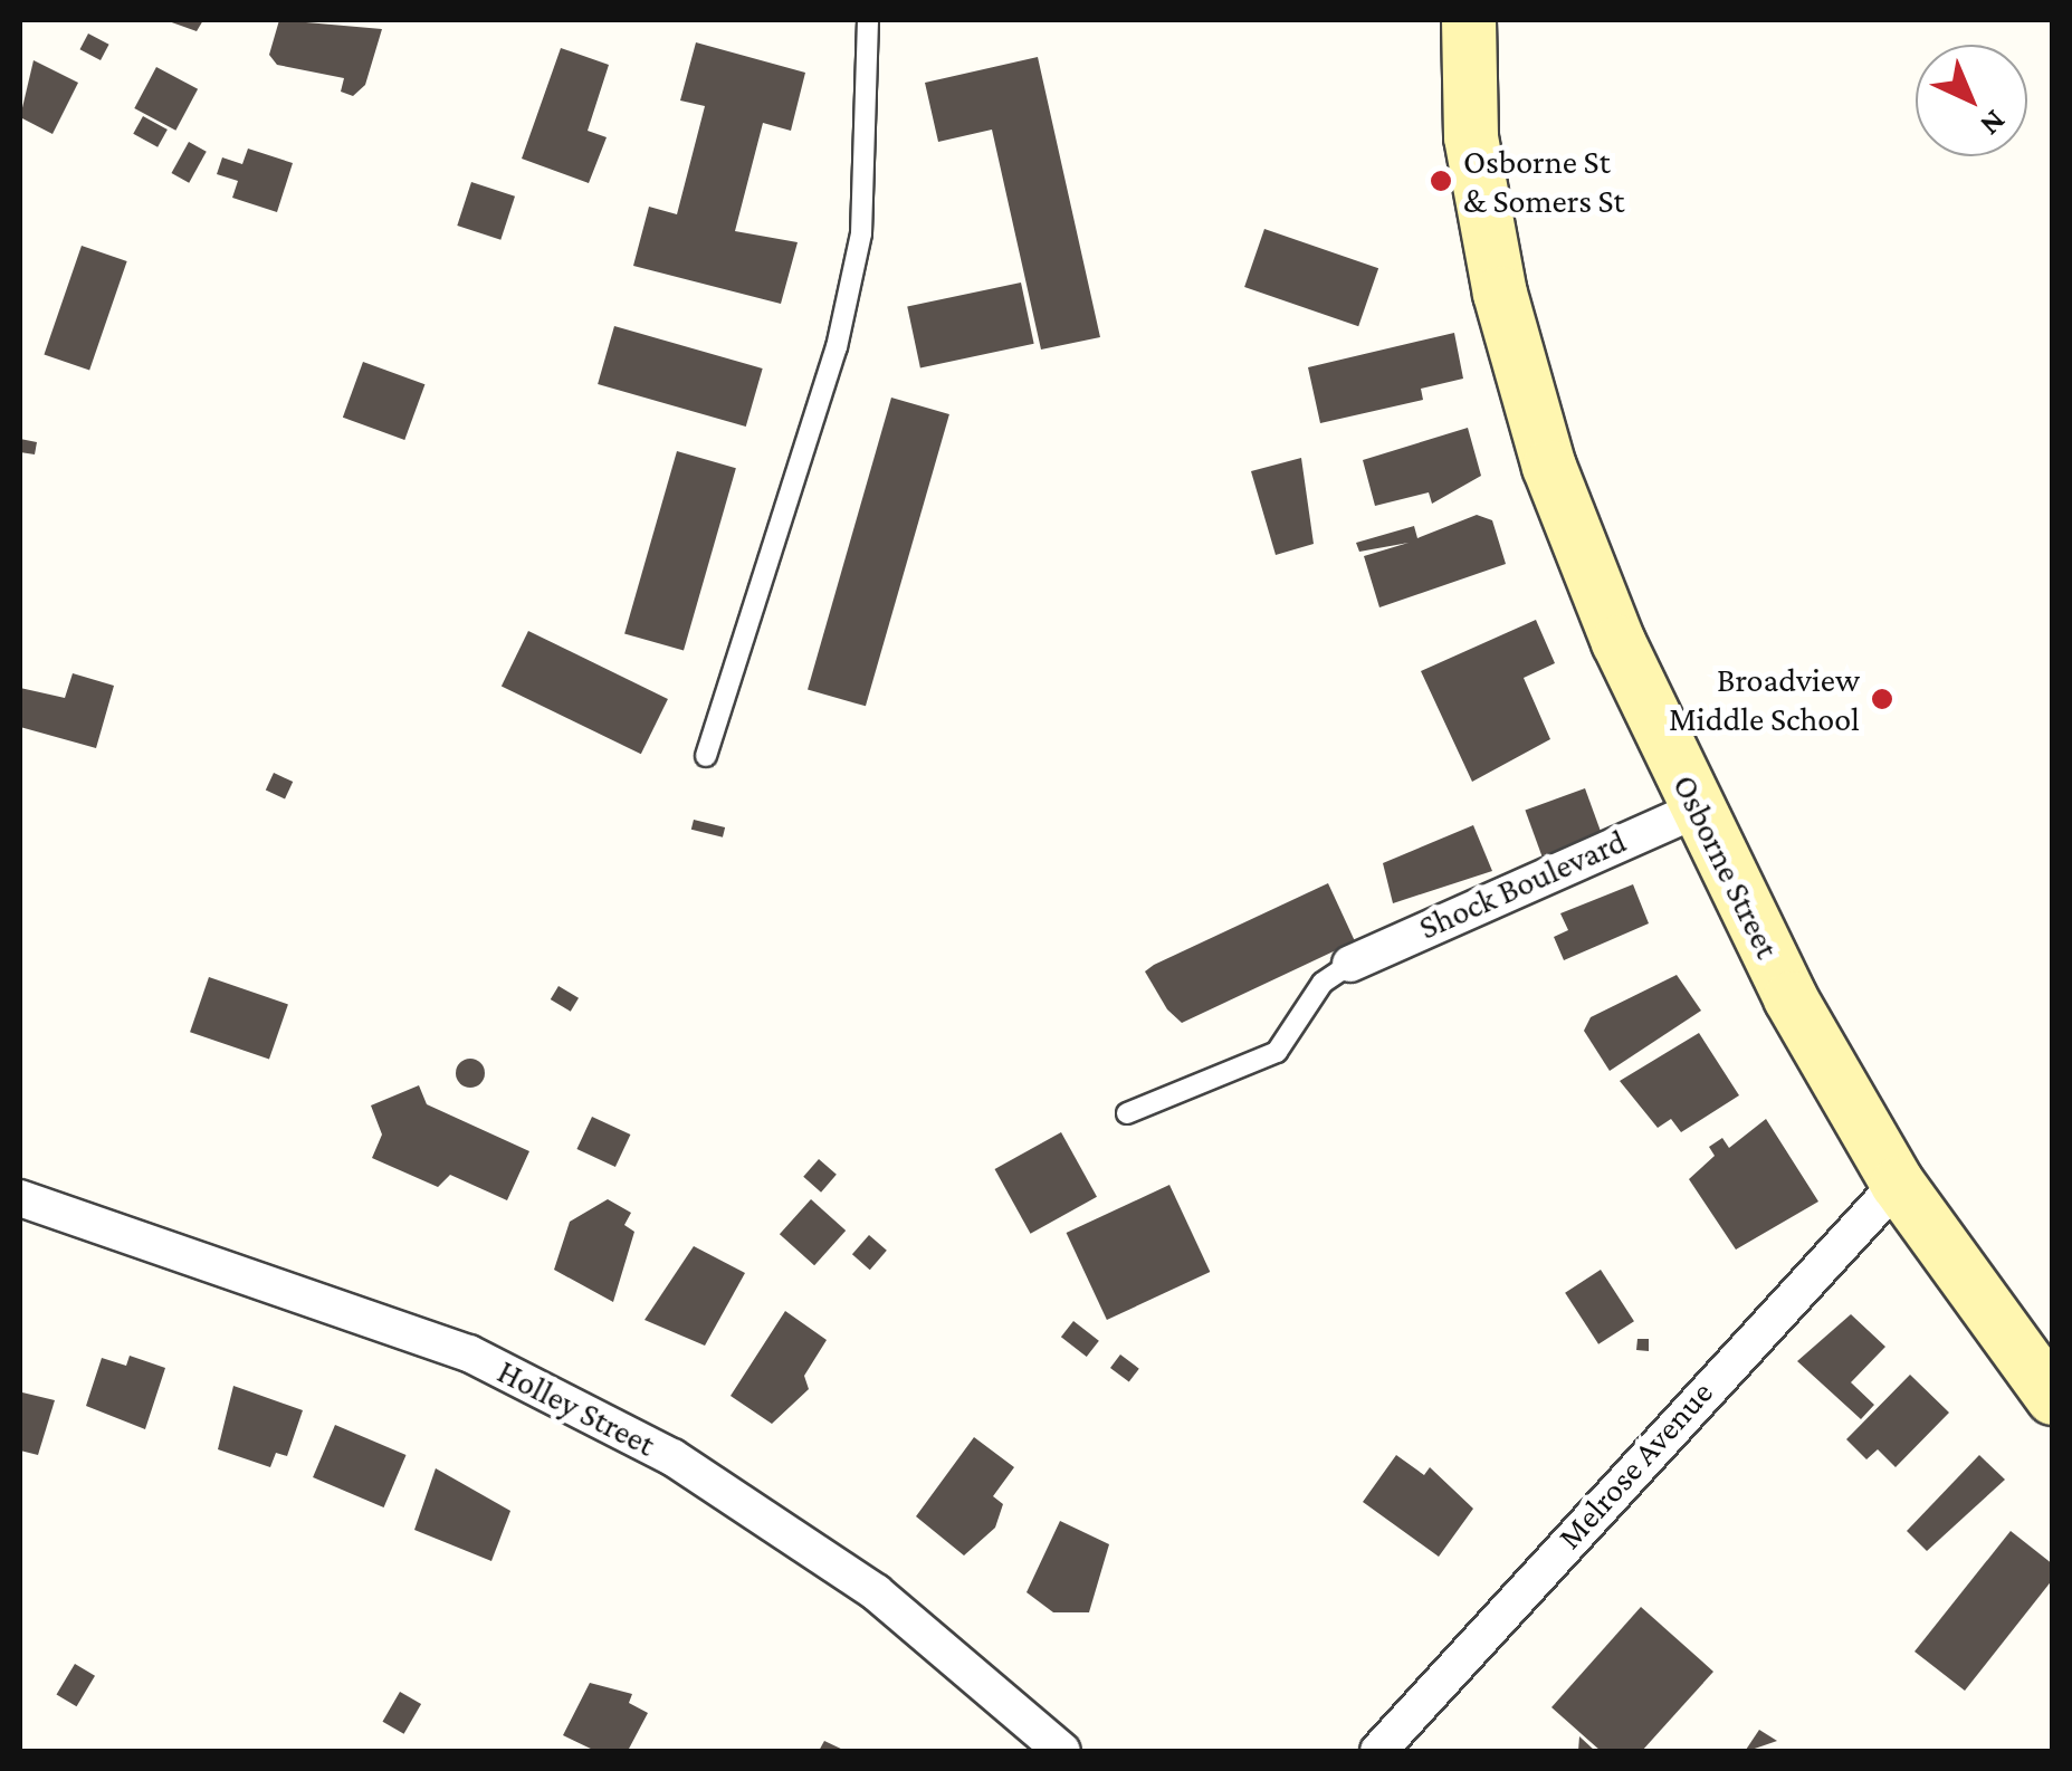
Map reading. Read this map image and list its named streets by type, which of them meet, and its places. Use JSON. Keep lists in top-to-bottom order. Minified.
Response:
{"streets":{"main road":["Osborne Street"],"street":["Shock Boulevard","Holley Street","Melrose Avenue"]},"crossings":[["Osborne Street","Shock Boulevard"],["Osborne Street","Melrose Avenue"]],"places":["Osborne St & Somers St","Broadview Middle School"],"north":"bottom right"}
